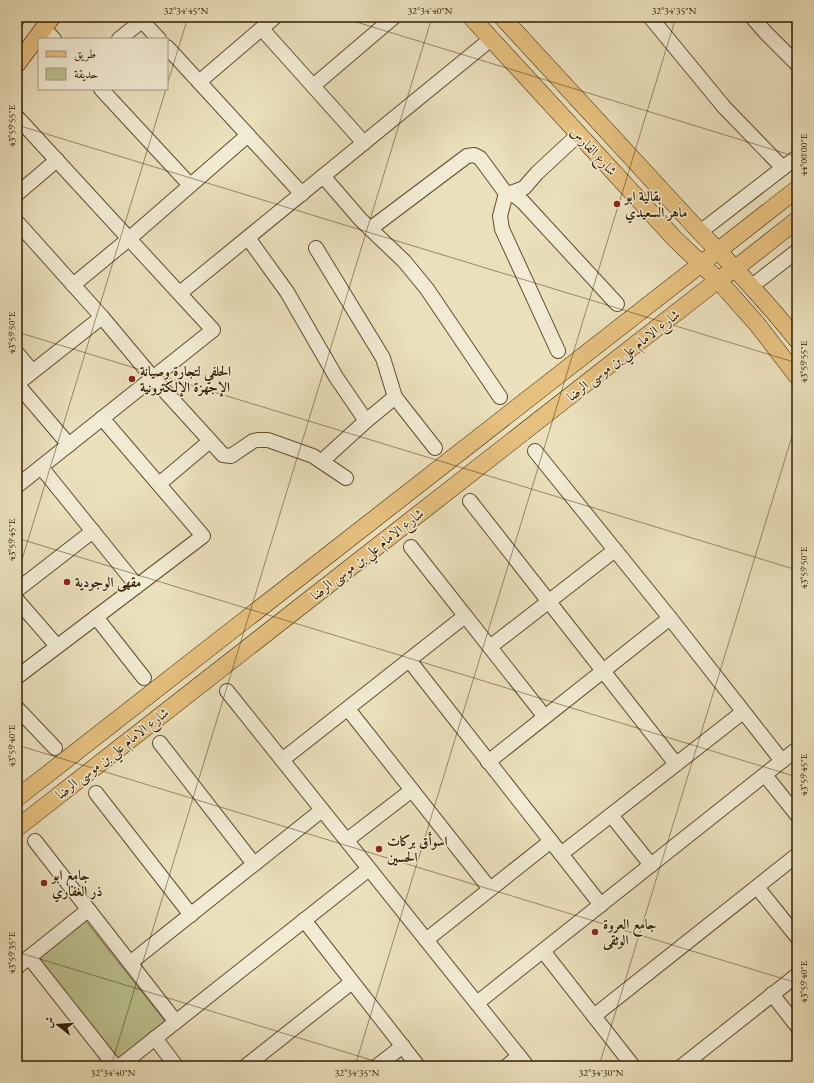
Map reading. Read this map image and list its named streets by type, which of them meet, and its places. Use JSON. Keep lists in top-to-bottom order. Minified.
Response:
{"streets":{"main road":["شارع الفارس","شارع الامام علي بن موسى الرضا"]},"crossings":[["شارع الفارس","شارع الامام علي بن موسى الرضا"]],"places":["بقالية ابو ماهر السعيدي","الحلفي لتجارة وصيانة الإجهزة الإلكترونية","مقهى الوجودية","اسوأق بركات الحسين","جامع ابو ذر الغفاري","جامع العروة الوثقى"],"legend":["طريق","حديقة"],"north":"left","coordinates":["32°34'45\"N","32°34'40\"N","32°34'35\"N","43°59'55\"E","44°00'00\"E","43°59'50\"E","43°59'45\"E","43°59'40\"E","43°59'35\"E","32°34'30\"N"]}
